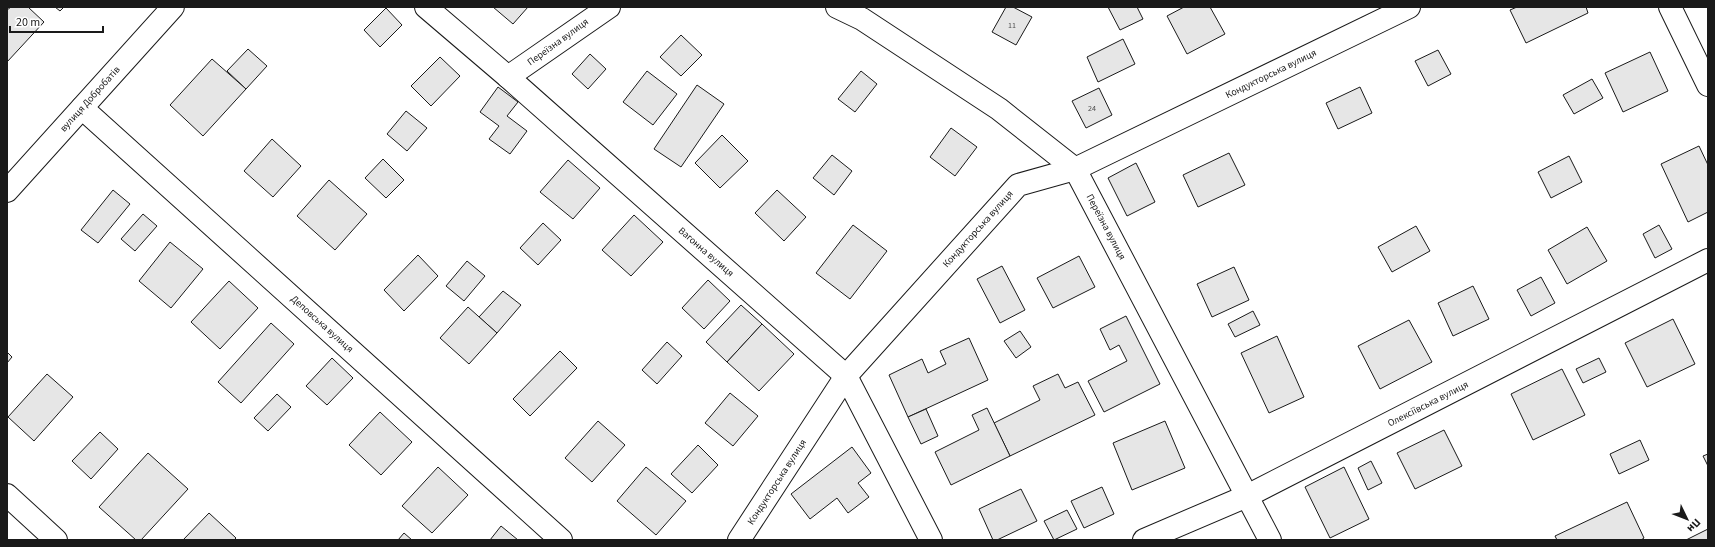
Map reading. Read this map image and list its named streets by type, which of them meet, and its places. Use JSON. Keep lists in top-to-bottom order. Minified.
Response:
{"streets":{"street":["Переїзна вулиця","Кондукторська вулиця","вулиця Добробатів","Вагонна вулиця","Деповська вулиця","Олексіївська вулиця"]},"crossings":[["Переїзна вулиця","Кондукторська вулиця"],["Переїзна вулиця","Вагонна вулиця"],["Переїзна вулиця","Олексіївська вулиця"],["Кондукторська вулиця","Вагонна вулиця"],["вулиця Добробатів","Деповська вулиця"]],"house_numbers":["11","24"],"scale_bar":"20 m","north":"bottom right"}
